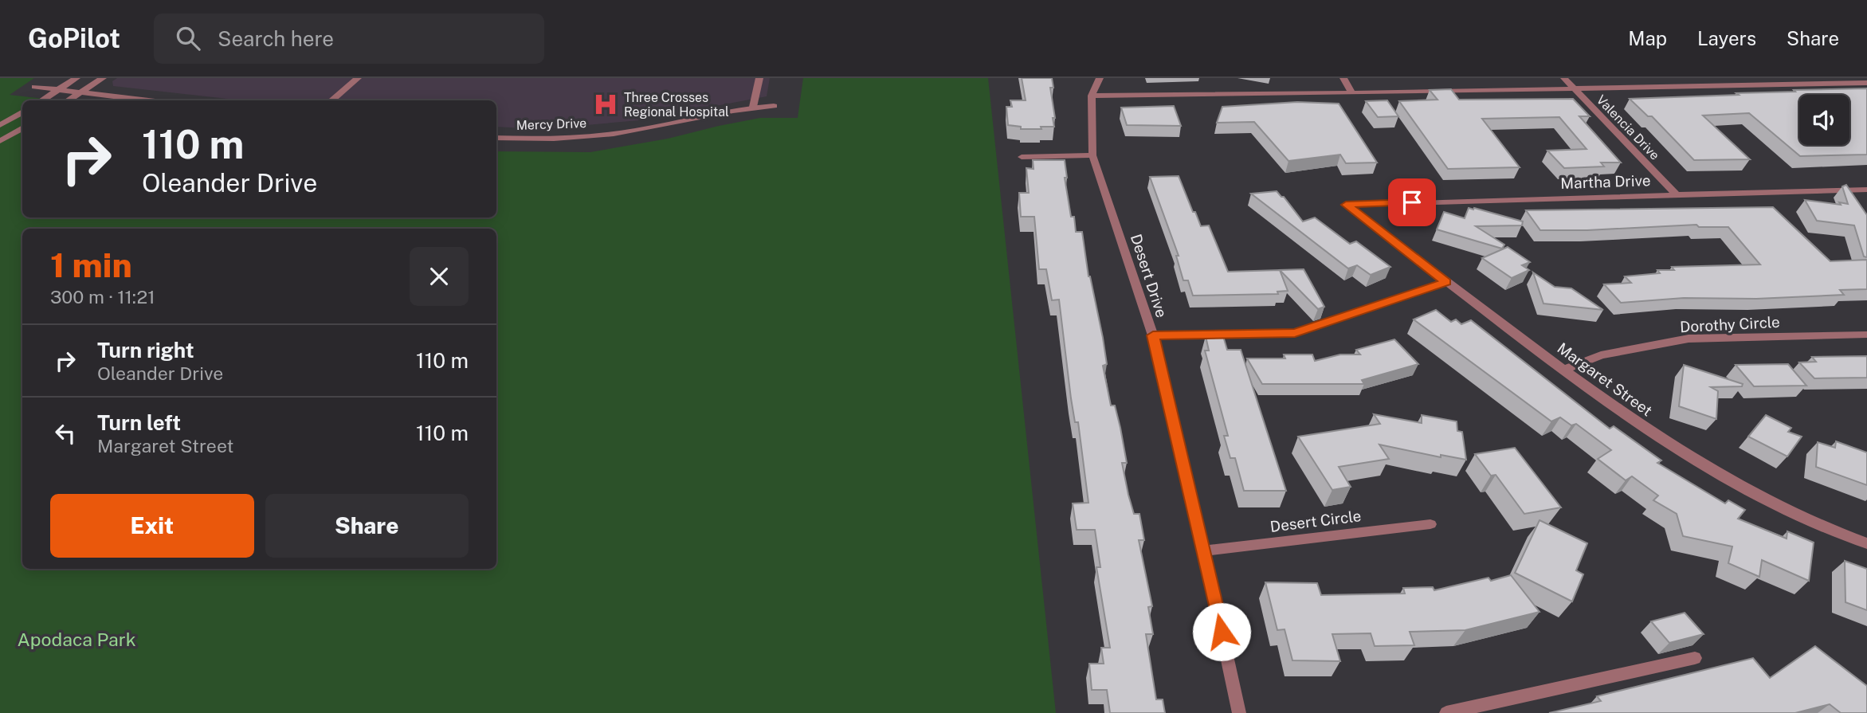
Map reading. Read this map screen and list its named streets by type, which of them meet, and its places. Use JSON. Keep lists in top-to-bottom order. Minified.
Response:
{"streets":{"street":["Mercy Drive","Valencia Drive","Martha Drive","Desert Drive","Dorothy Circle","Margaret Street","Desert Circle"]},"crossings":[["Valencia Drive","Martha Drive"],["Martha Drive","Margaret Street"],["Desert Drive","Desert Circle"],["Dorothy Circle","Margaret Street"]],"parks":["Apodaca Park"],"places":{"hospital":["Three Crosses Regional Hospital"]},"page":{"header":"GoPilot","search":"Search here","nav":["Map","Layers","Share"],"turn":["110 m","Oleander Drive"],"heading":["1 min","300 m · 11:21"],"list":[{"name":"Turn right","note":"Oleander Drive","value":"110 m"},{"name":"Turn left","note":"Margaret Street","value":"110 m"}],"buttons":["Exit","Share"]}}
